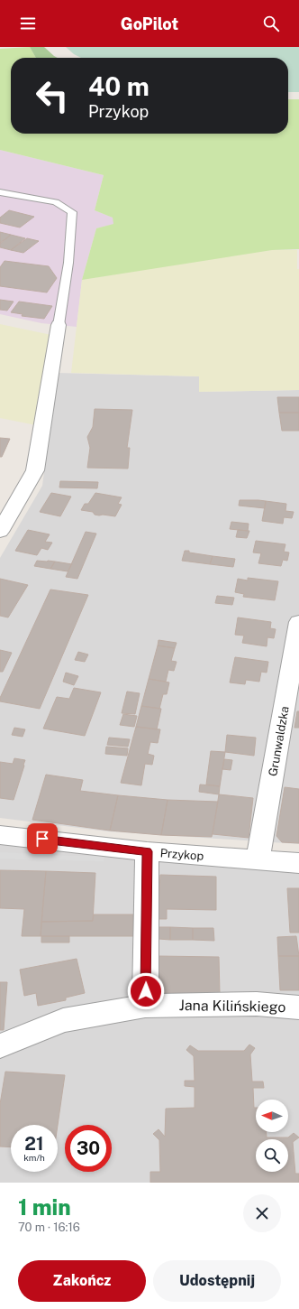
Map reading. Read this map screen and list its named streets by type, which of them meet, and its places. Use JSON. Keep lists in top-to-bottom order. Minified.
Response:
{"streets":{"street":["Grunwaldzka","Przykop","Jana Kilińskiego"]},"crossings":[["Grunwaldzka","Przykop"]],"north":"left","page":{"header":"GoPilot","turn":["40 m","Przykop"],"speed":"21 km/h","limit":"30","heading":["1 min","70 m · 16:16"],"buttons":["Zakończ","Udostępnij"]}}
